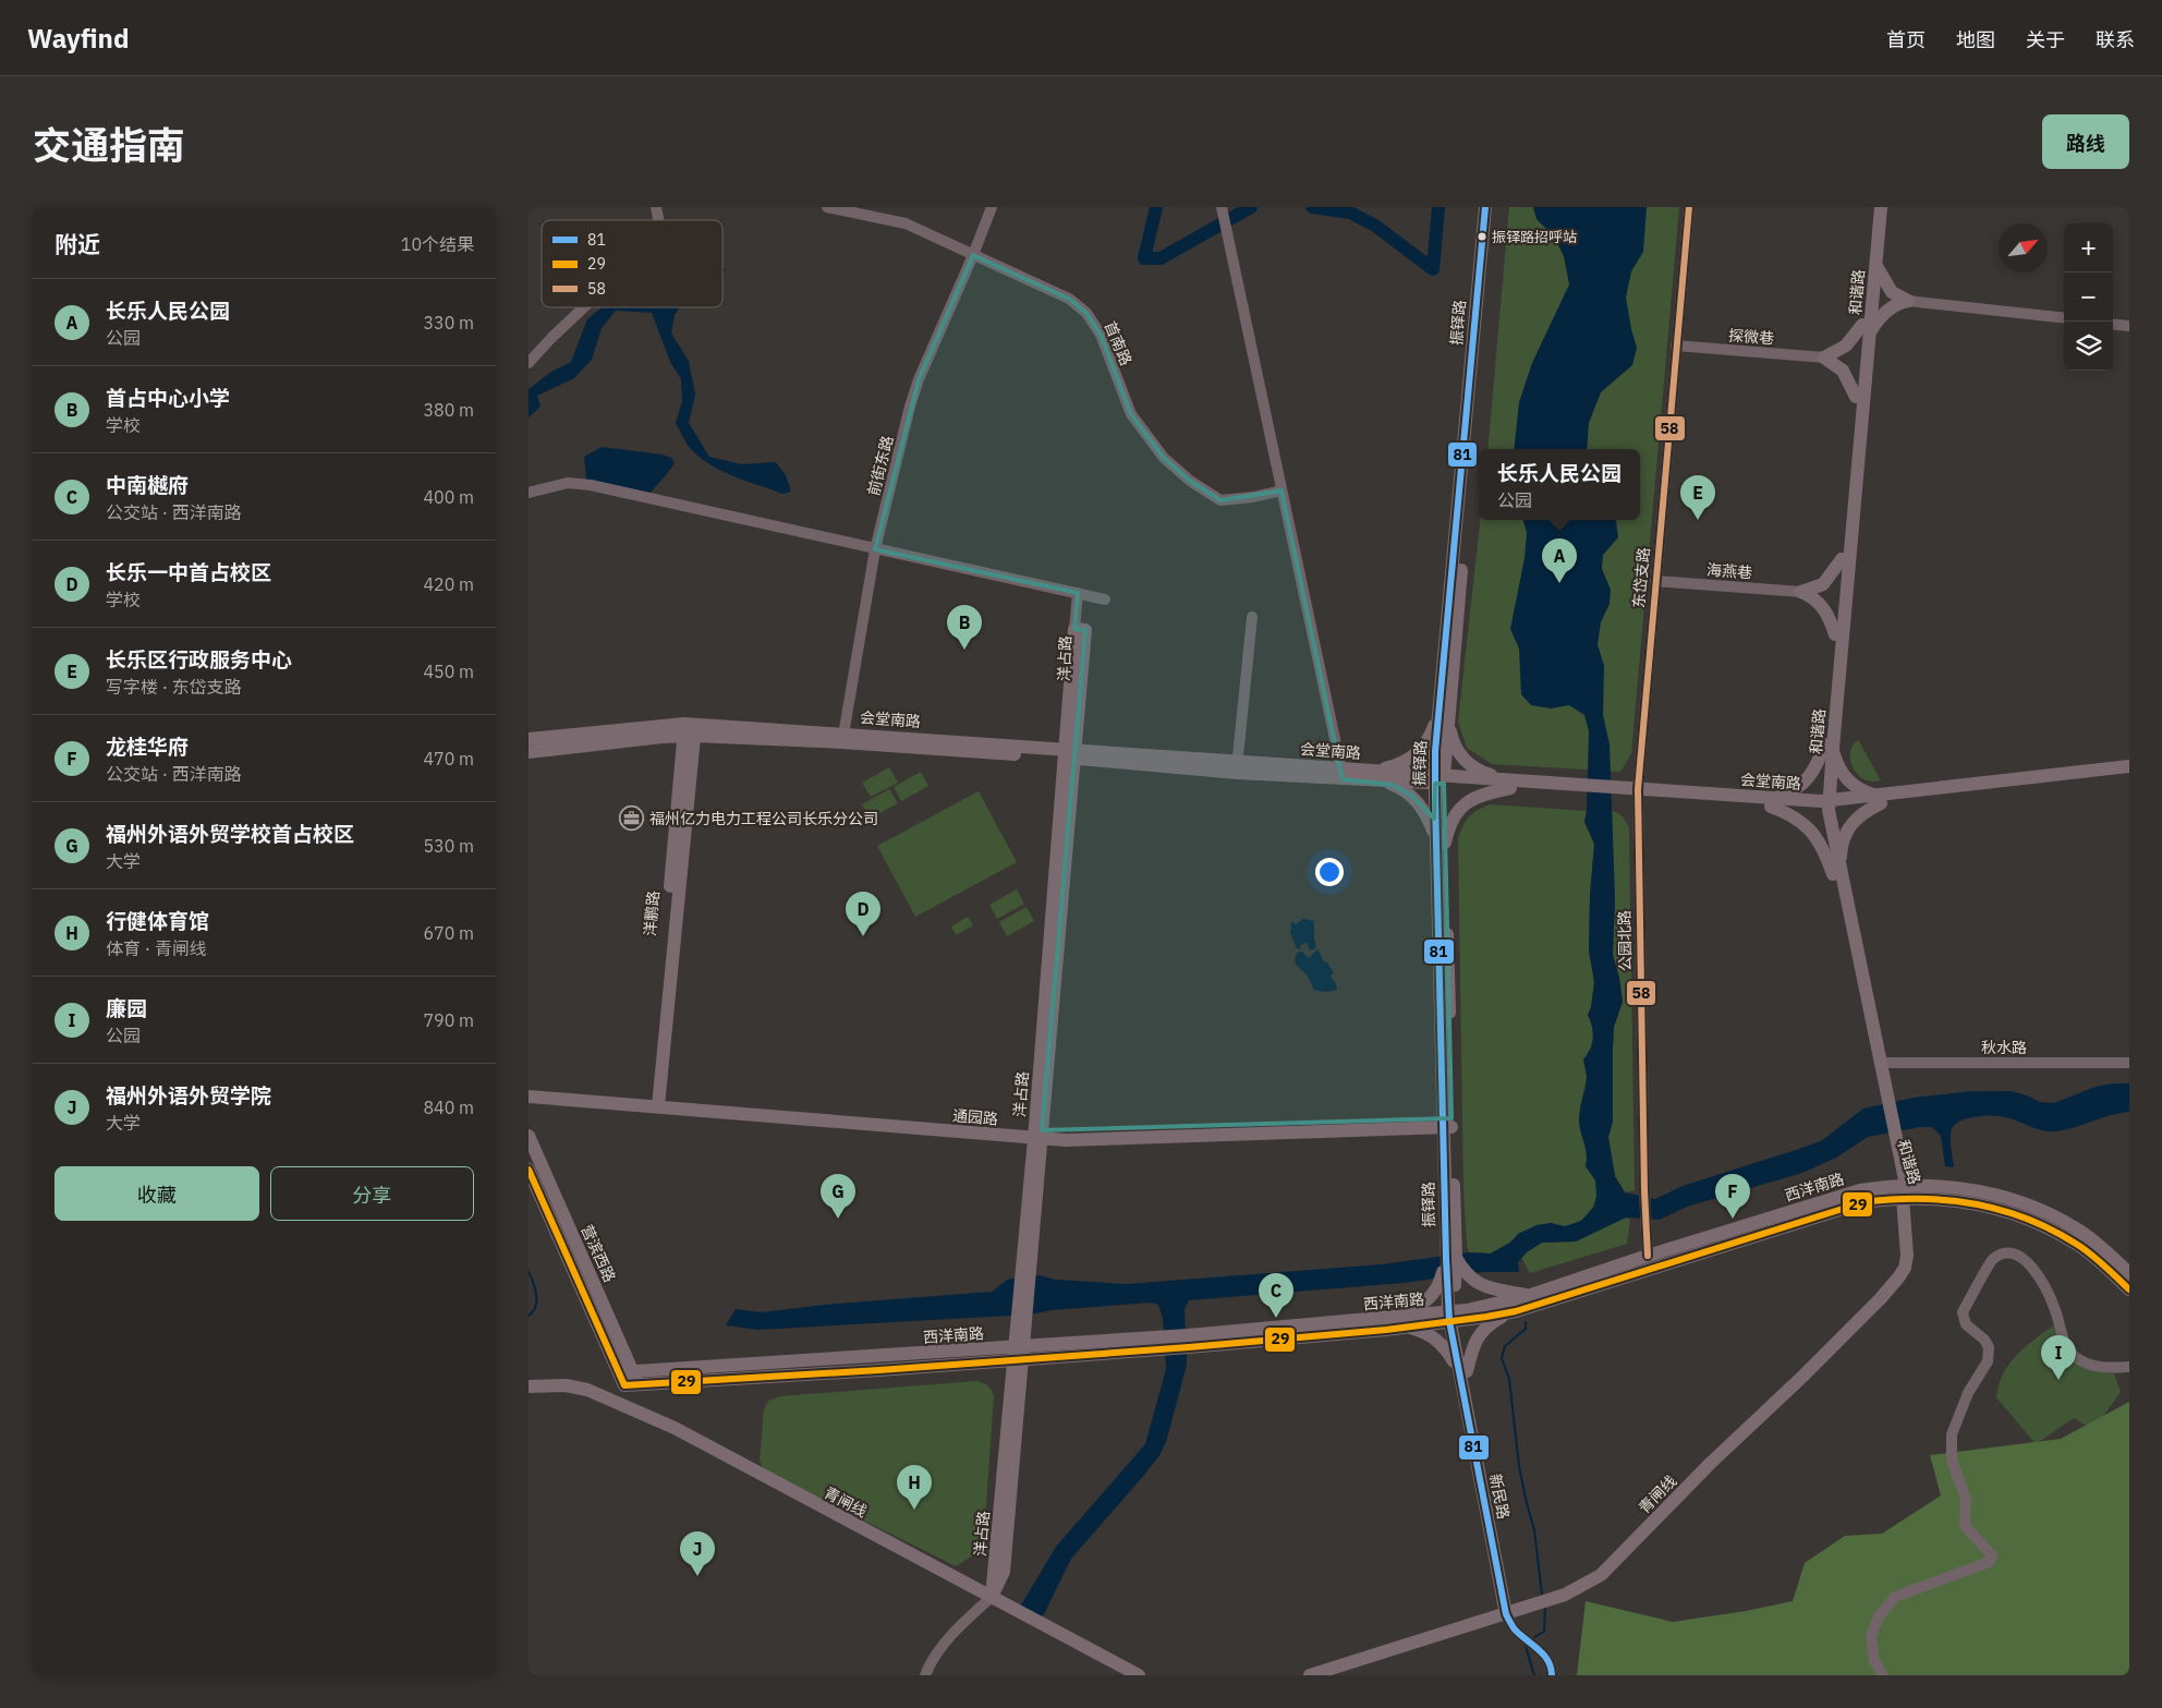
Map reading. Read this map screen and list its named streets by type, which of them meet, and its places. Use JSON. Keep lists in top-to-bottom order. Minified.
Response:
{"streets":{"main road":["和谐路","振铎路","洋占路","会堂南路","洋鹏路","通园路","西洋南路","营滨西路","青闸线","新民路"],"street":["探微巷","首南路","前街东路","海燕巷","东岱支路","公园北路","秋水路"]},"crossings":[["和谐路","会堂南路"],["和谐路","秋水路"],["和谐路","西洋南路"],["和谐路","青闸线"],["振铎路","会堂南路"],["振铎路","通园路"],["振铎路","西洋南路"],["振铎路","新民路"],["探微巷","东岱支路"],["首南路","前街东路"],["前街东路","会堂南路"],["海燕巷","东岱支路"],["东岱支路","会堂南路"],["东岱支路","公园北路"],["洋占路","会堂南路"],["洋占路","通园路"],["洋占路","西洋南路"],["洋占路","青闸线"],["会堂南路","洋鹏路"],["会堂南路","公园北路"],["洋鹏路","通园路"],["公园北路","西洋南路"],["西洋南路","营滨西路"],["西洋南路","青闸线"],["西洋南路","新民路"],["青闸线","新民路"]],"places":{"other":["振铎路招呼站"],"office":["福州亿力电力工程公司长乐分公司"]},"lines":["transit line 81","transit line 58","transit line 29"],"legend":["81","29","58"],"north":"top right","page":{"header":"Wayfind","nav":["首页","地图","关于","联系"],"title":"交通指南","buttons":["路线",["收藏","分享"]],"heading":["附近","10个结果"],"map_buttons":["+","−"],"list":[{"mark":"A","name":"长乐人民公园","note":"公园","value":"330 m"},{"mark":"B","name":"首占中心小学","note":"学校","value":"380 m"},{"mark":"C","name":"中南樾府","note":"公交站 · 西洋南路","value":"400 m"},{"mark":"D","name":"长乐一中首占校区","note":"学校","value":"420 m"},{"mark":"E","name":"长乐区行政服务中心","note":"写字楼 · 东岱支路","value":"450 m"},{"mark":"F","name":"龙桂华府","note":"公交站 · 西洋南路","value":"470 m"},{"mark":"G","name":"福州外语外贸学校首占校区","note":"大学","value":"530 m"},{"mark":"H","name":"行健体育馆","note":"体育 · 青闸线","value":"670 m"},{"mark":"I","name":"廉园","note":"公园","value":"790 m"},{"mark":"J","name":"福州外语外贸学院","note":"大学","value":"840 m"}],"popup":["长乐人民公园","公园"],"pins":["E","A","B","D","F","G","C","I","H","J"]}}
